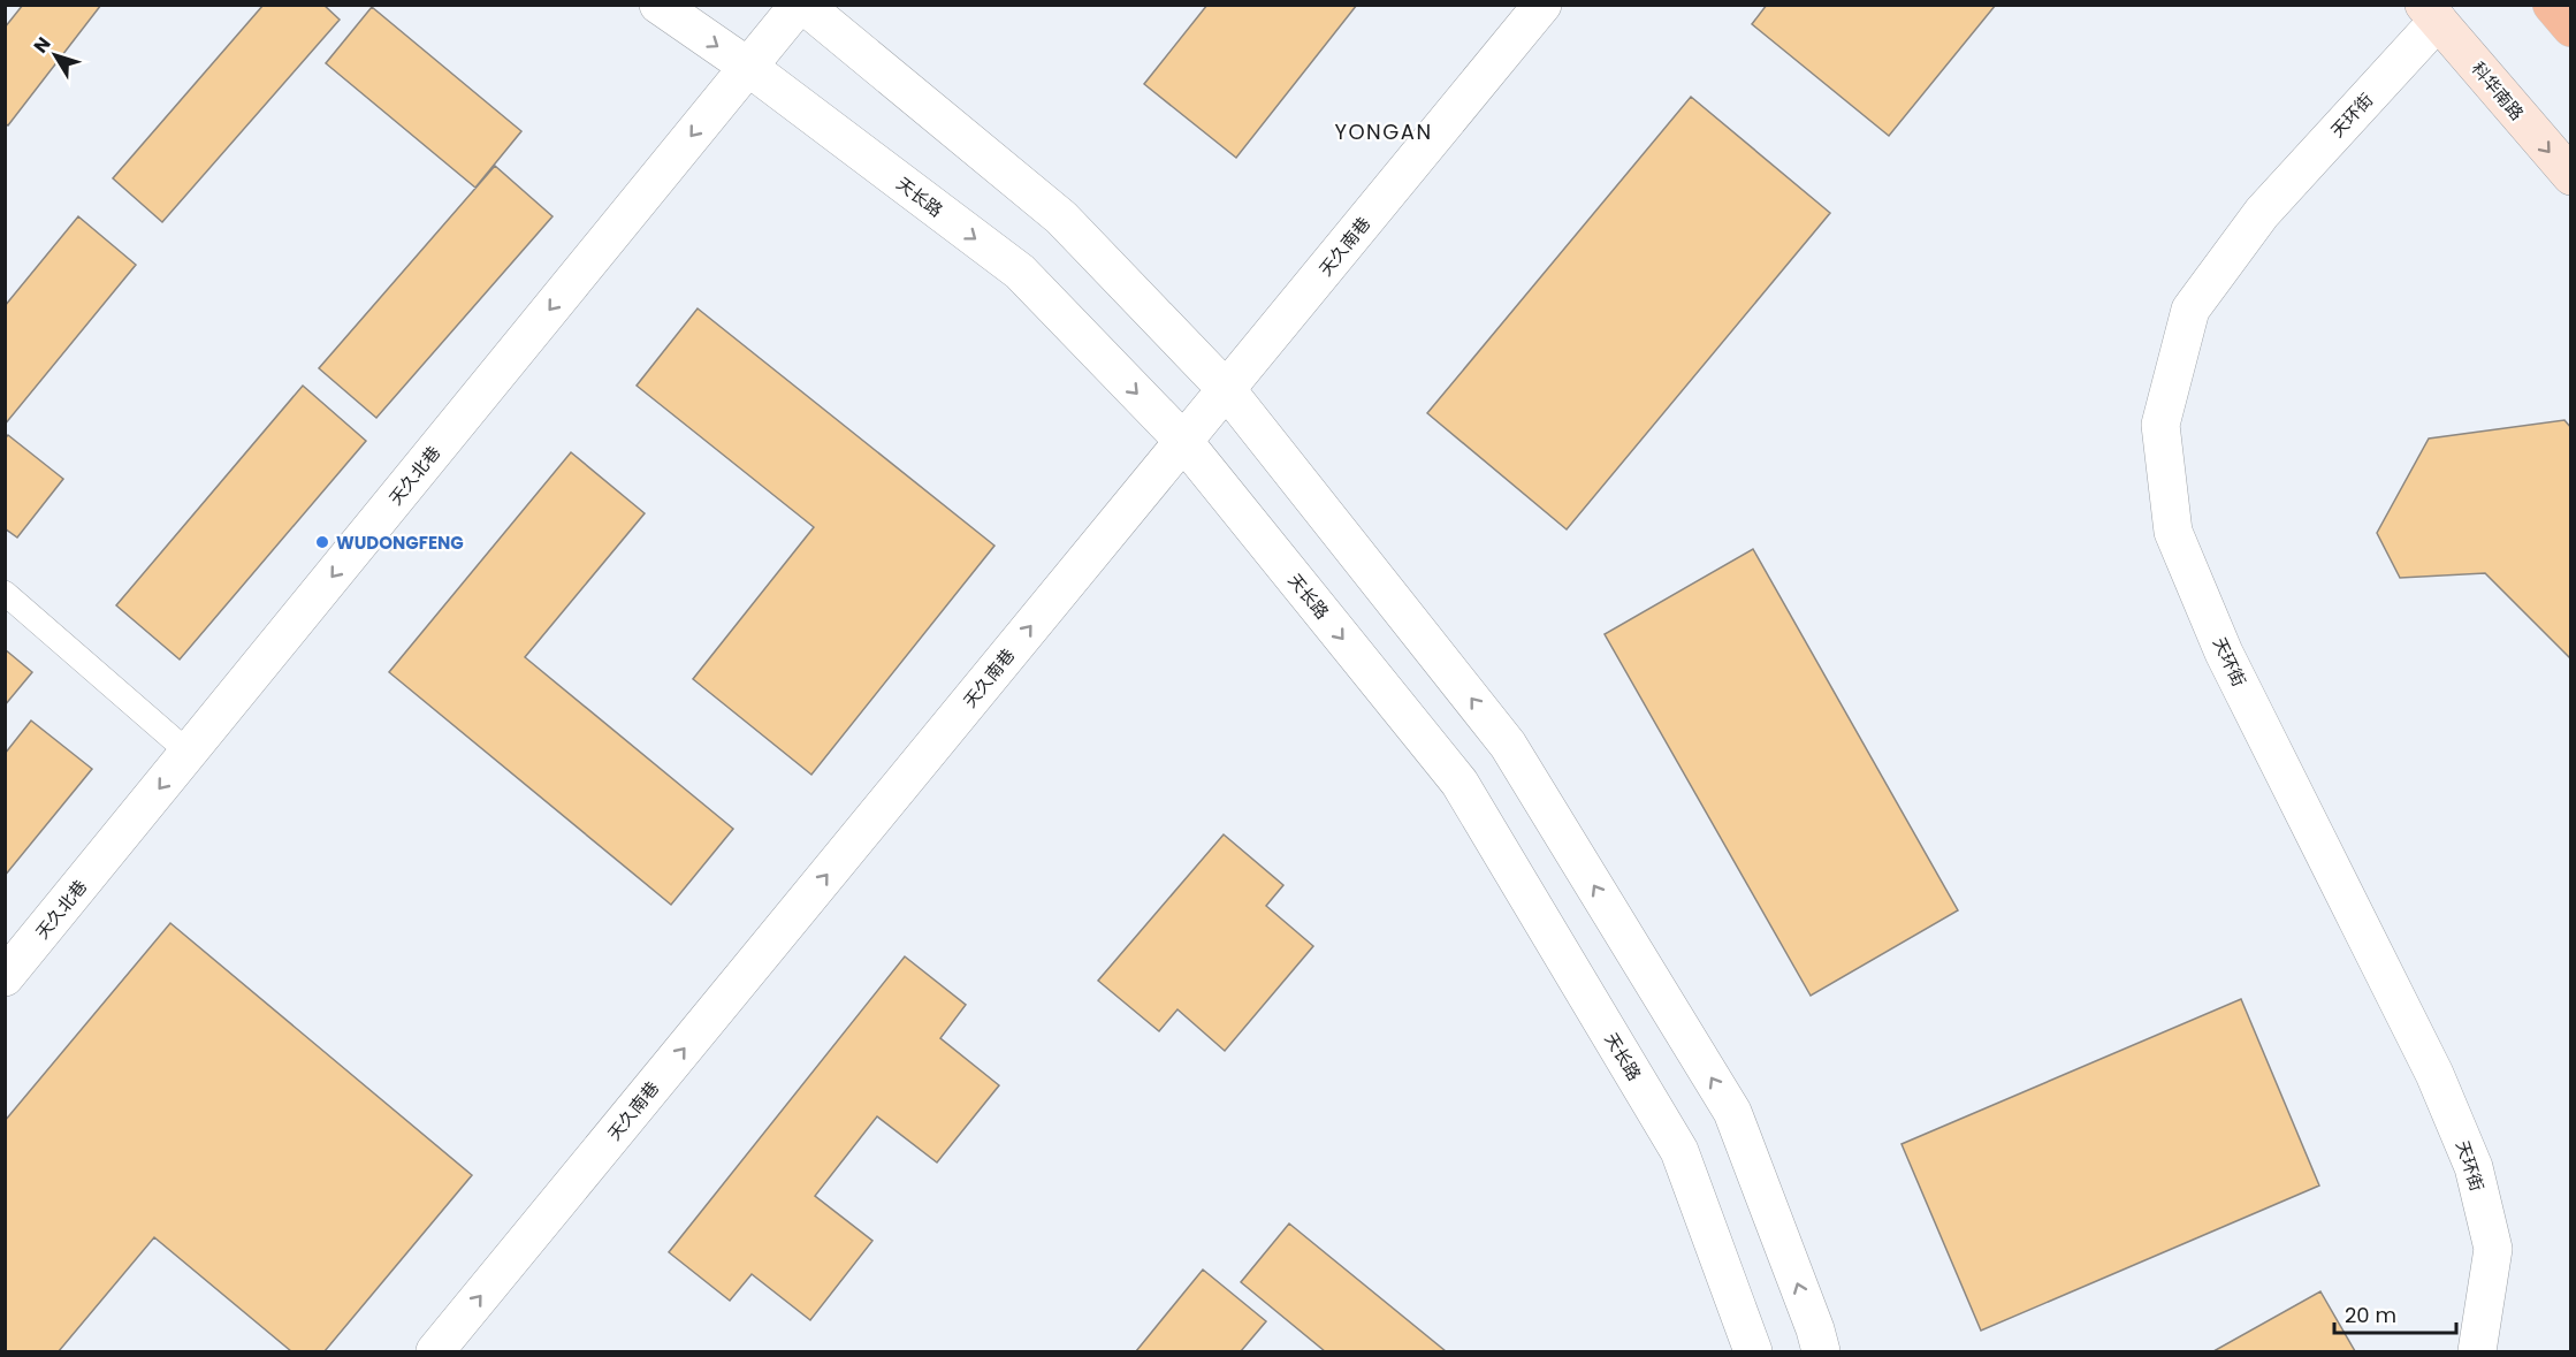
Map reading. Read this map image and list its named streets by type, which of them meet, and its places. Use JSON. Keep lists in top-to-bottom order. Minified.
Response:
{"streets":{"main road":["科华南路"],"street":["天环街","天长路","天久南巷","天久北巷"]},"crossings":[["科华南路","天环街"],["天长路","天久南巷"],["天长路","天久北巷"]],"one_way":["科华南路","天久南巷","天久北巷"],"districts":["YONGAN"],"places":["WUDONGFENG"],"scale_bar":"20 m","north":"top left"}
